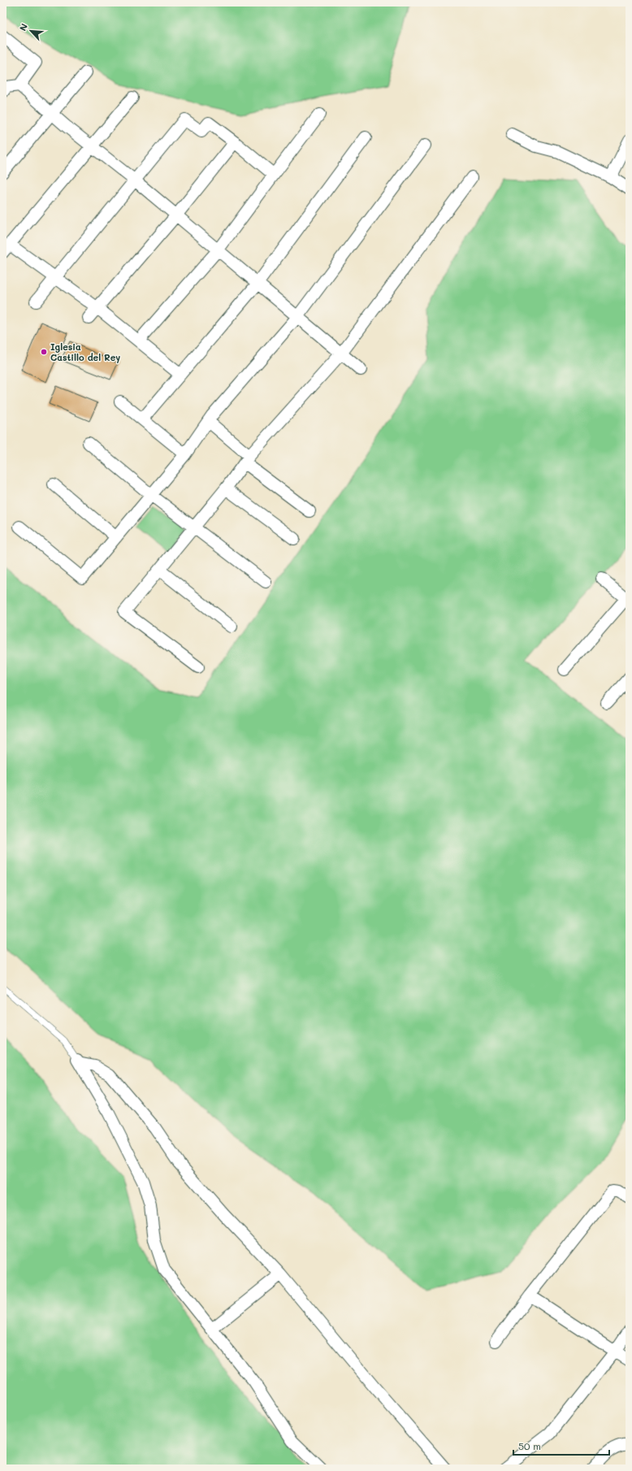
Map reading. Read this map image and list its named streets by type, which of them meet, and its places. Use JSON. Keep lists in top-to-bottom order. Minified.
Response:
{"places":["Iglesia Castillo del Rey"],"scale_bar":"50 m","north":"top left"}
